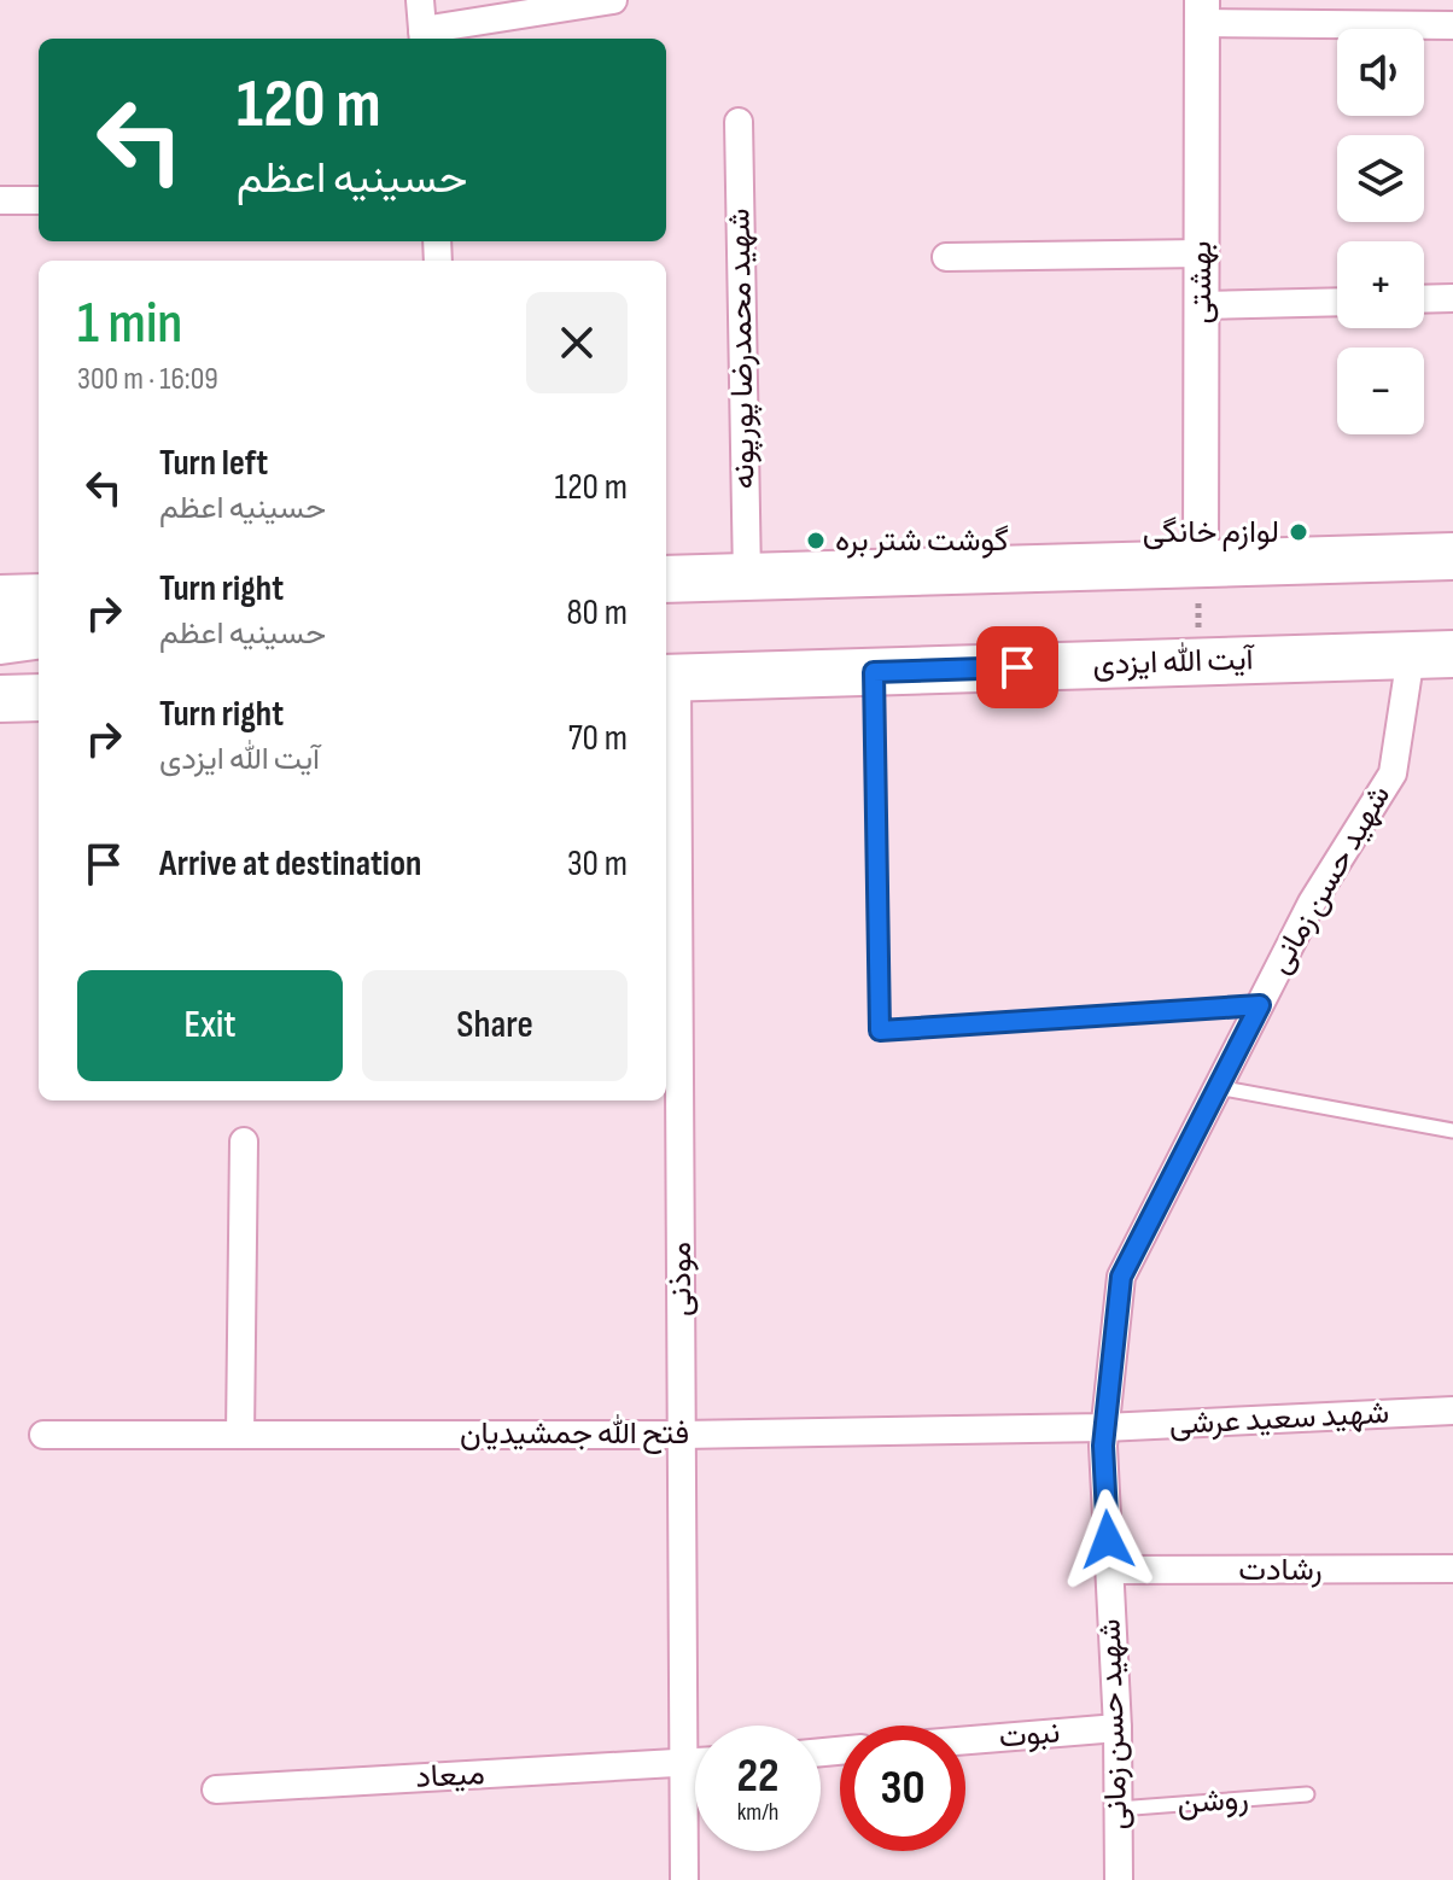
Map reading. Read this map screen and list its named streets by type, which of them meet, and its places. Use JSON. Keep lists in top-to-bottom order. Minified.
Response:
{"streets":{"highway":["آیت الله ایزدی"],"street":["بهشتی","شهید محمدرضا پورپونه","شهید حسن زمانی","موذنی","شهید سعید عرشی","فتح الله جمشیدیان","رشادت","نبوت","میعاد"],"lane":["روشن"]},"crossings":[["آیت الله ایزدی","شهید حسن زمانی"],["آیت الله ایزدی","موذنی"],["شهید حسن زمانی","شهید سعید عرشی"],["شهید حسن زمانی","فتح الله جمشیدیان"],["شهید حسن زمانی","رشادت"],["شهید حسن زمانی","نبوت"],["شهید حسن زمانی","روشن"],["موذنی","فتح الله جمشیدیان"],["موذنی","میعاد"],["شهید سعید عرشی","فتح الله جمشیدیان"]],"places":["لوازم خانگی","گوشت شتر بره"],"page":{"map_buttons":["+","−"],"turn":["120 m","حسینیه اعظم"],"heading":["1 min","300 m · 16:09"],"list":[{"name":"Turn left","note":"حسینیه اعظم","value":"120 m"},{"name":"Turn right","note":"حسینیه اعظم","value":"80 m"},{"name":"Turn right","note":"آیت الله ایزدی","value":"70 m"},{"name":"Arrive at destination","value":"30 m"}],"buttons":["Exit","Share"],"speed":"22 km/h","limit":"30"}}
